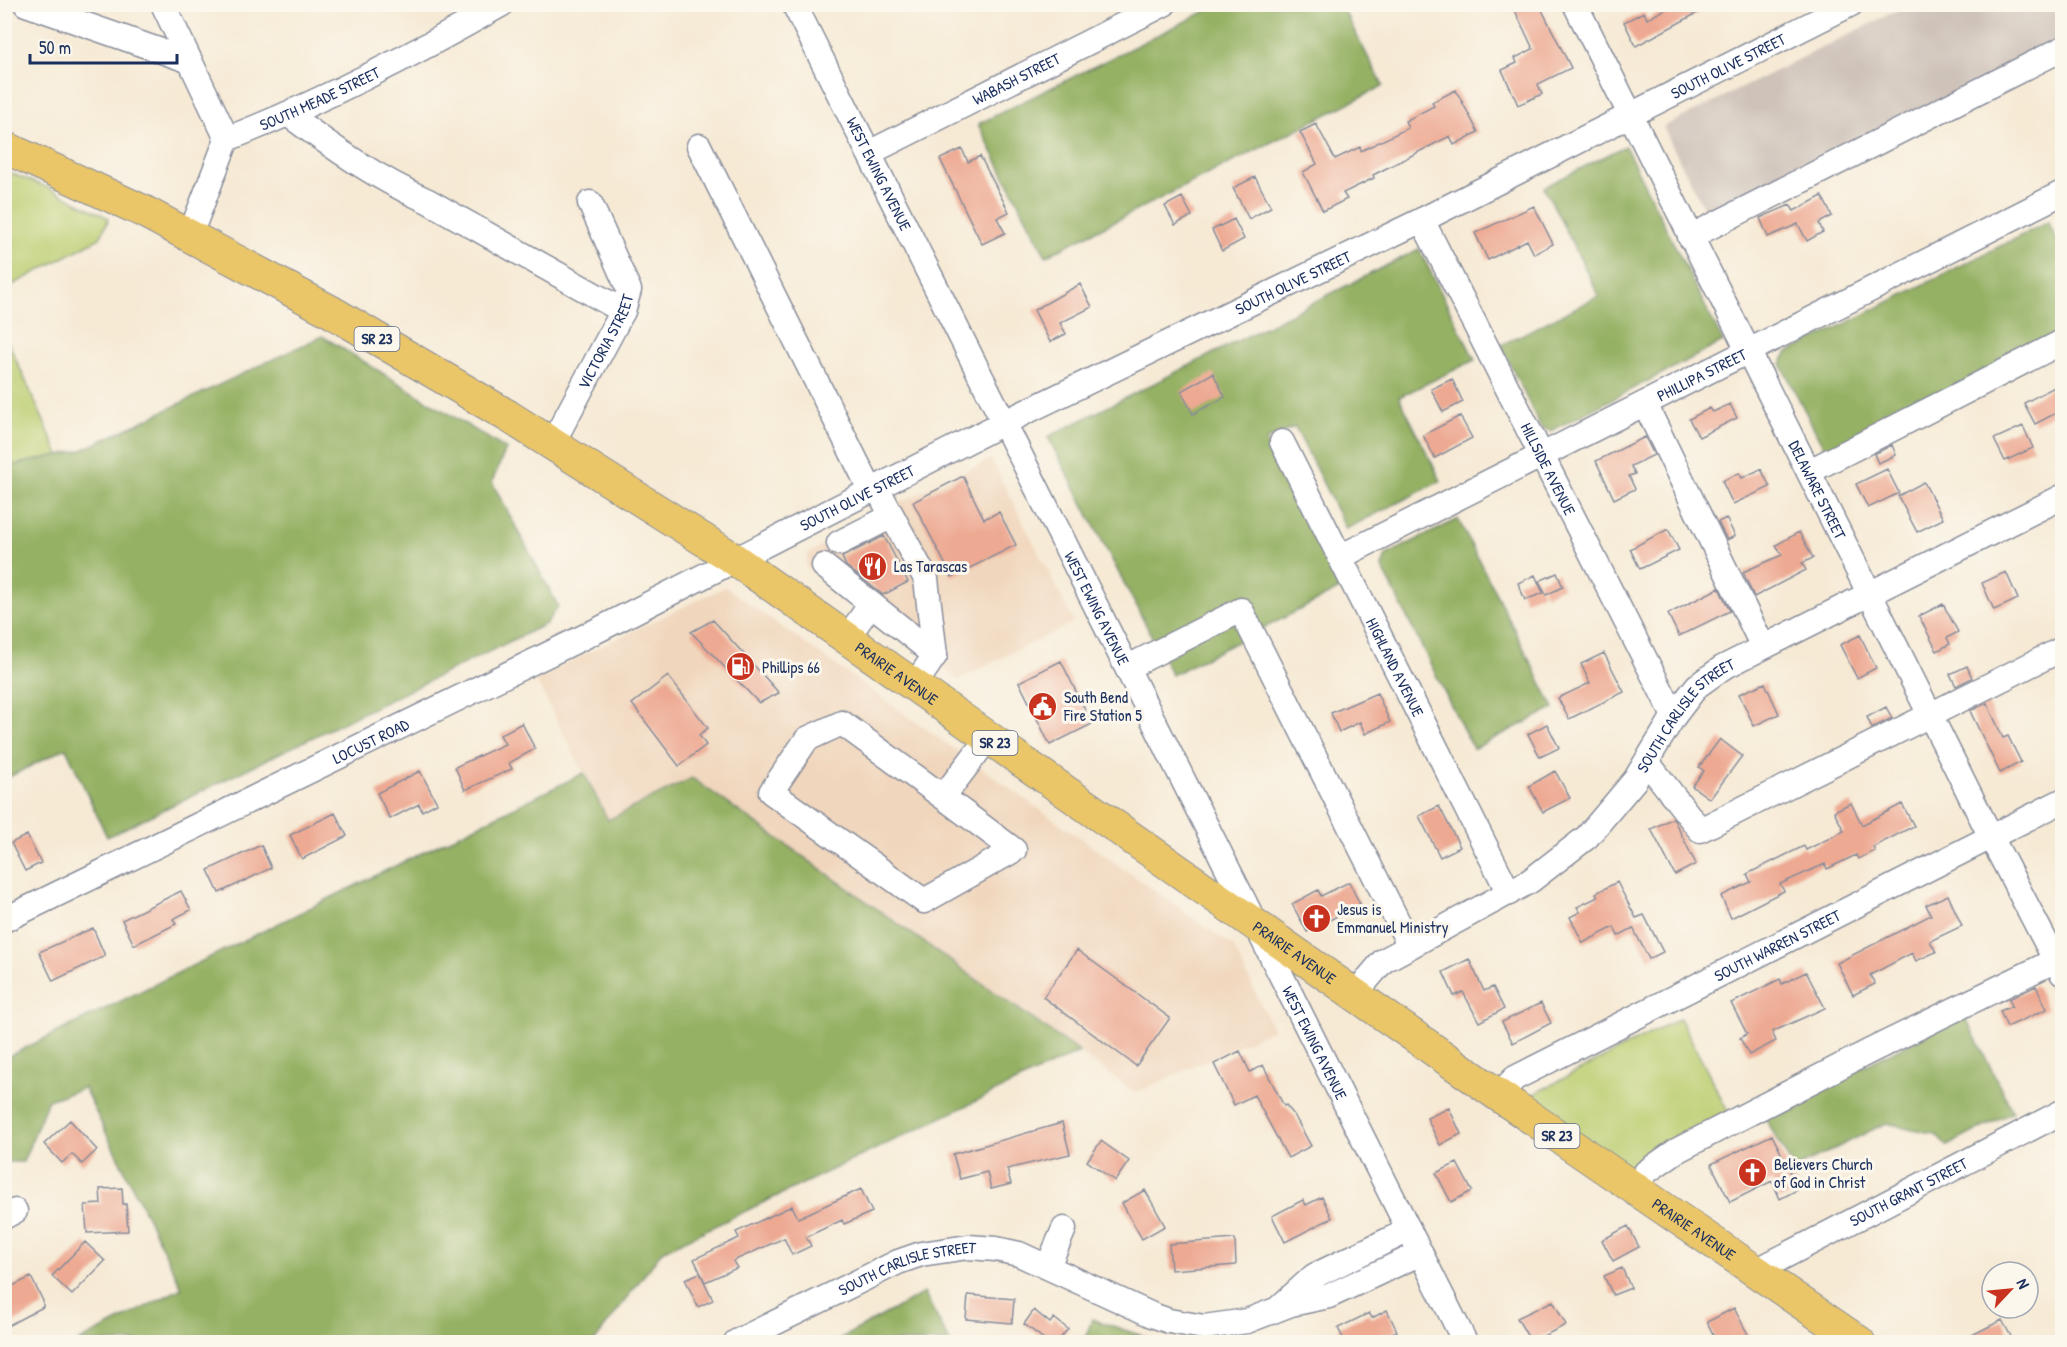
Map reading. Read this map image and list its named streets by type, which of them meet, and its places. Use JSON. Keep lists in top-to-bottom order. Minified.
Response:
{"streets":{"main road":["SR 23","PRAIRIE AVENUE"],"street":["SOUTH OLIVE STREET","WABASH STREET","SOUTH MEADE STREET","WEST EWING AVENUE","VICTORIA STREET","PHILLIPA STREET","HILLSIDE AVENUE","DELAWARE STREET","HIGHLAND AVENUE","SOUTH CARLISLE STREET","LOCUST ROAD","SOUTH WARREN STREET","SOUTH GRANT STREET"]},"crossings":[["SOUTH OLIVE STREET","WEST EWING AVENUE"],["SOUTH OLIVE STREET","SR 23"],["SOUTH OLIVE STREET","HILLSIDE AVENUE"],["SOUTH OLIVE STREET","DELAWARE STREET"],["SOUTH OLIVE STREET","PRAIRIE AVENUE"],["SOUTH OLIVE STREET","LOCUST ROAD"],["WABASH STREET","WEST EWING AVENUE"],["WEST EWING AVENUE","PRAIRIE AVENUE"],["SR 23","VICTORIA STREET"],["SR 23","PRAIRIE AVENUE"],["SR 23","LOCUST ROAD"],["PHILLIPA STREET","HILLSIDE AVENUE"],["PHILLIPA STREET","DELAWARE STREET"],["PHILLIPA STREET","HIGHLAND AVENUE"],["HILLSIDE AVENUE","SOUTH CARLISLE STREET"],["DELAWARE STREET","SOUTH CARLISLE STREET"],["DELAWARE STREET","SOUTH WARREN STREET"],["HIGHLAND AVENUE","SOUTH CARLISLE STREET"],["PRAIRIE AVENUE","SOUTH CARLISLE STREET"],["PRAIRIE AVENUE","LOCUST ROAD"],["PRAIRIE AVENUE","SOUTH WARREN STREET"],["PRAIRIE AVENUE","SOUTH GRANT STREET"]],"places":{"restaurant":["Las Tarascas"],"fuel station":["Phillips 66"],"public building":["South Bend Fire Station 5"],"church":["Jesus is Emmanuel Ministry","Believers Church of God in Christ"]},"scale_bar":"50 m","north":"top right"}
